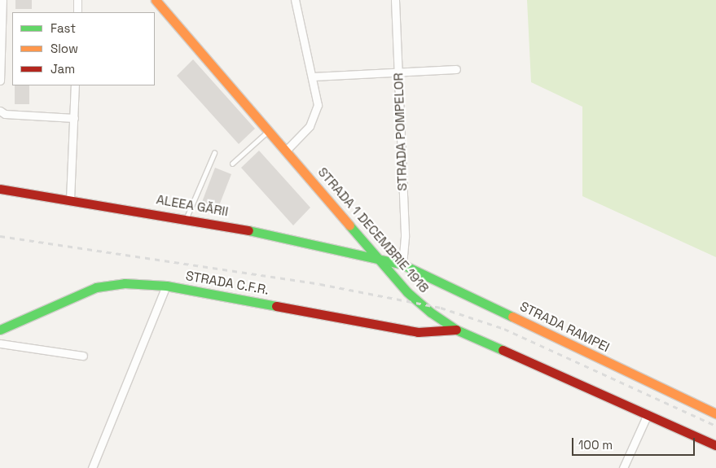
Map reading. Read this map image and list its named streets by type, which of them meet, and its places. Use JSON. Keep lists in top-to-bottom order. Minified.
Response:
{"streets":{"street":["STRADA POMPELOR","ALEEA GĂRII","STRADA 1 DECEMBRIE 1918","STRADA C.F.R.","STRADA RAMPEI"]},"crossings":[["STRADA POMPELOR","ALEEA GĂRII"],["STRADA POMPELOR","STRADA RAMPEI"],["ALEEA GĂRII","STRADA 1 DECEMBRIE 1918"],["ALEEA GĂRII","STRADA RAMPEI"],["STRADA 1 DECEMBRIE 1918","STRADA C.F.R."]],"legend":["Fast","Slow","Jam"],"scale_bar":"100 m"}
